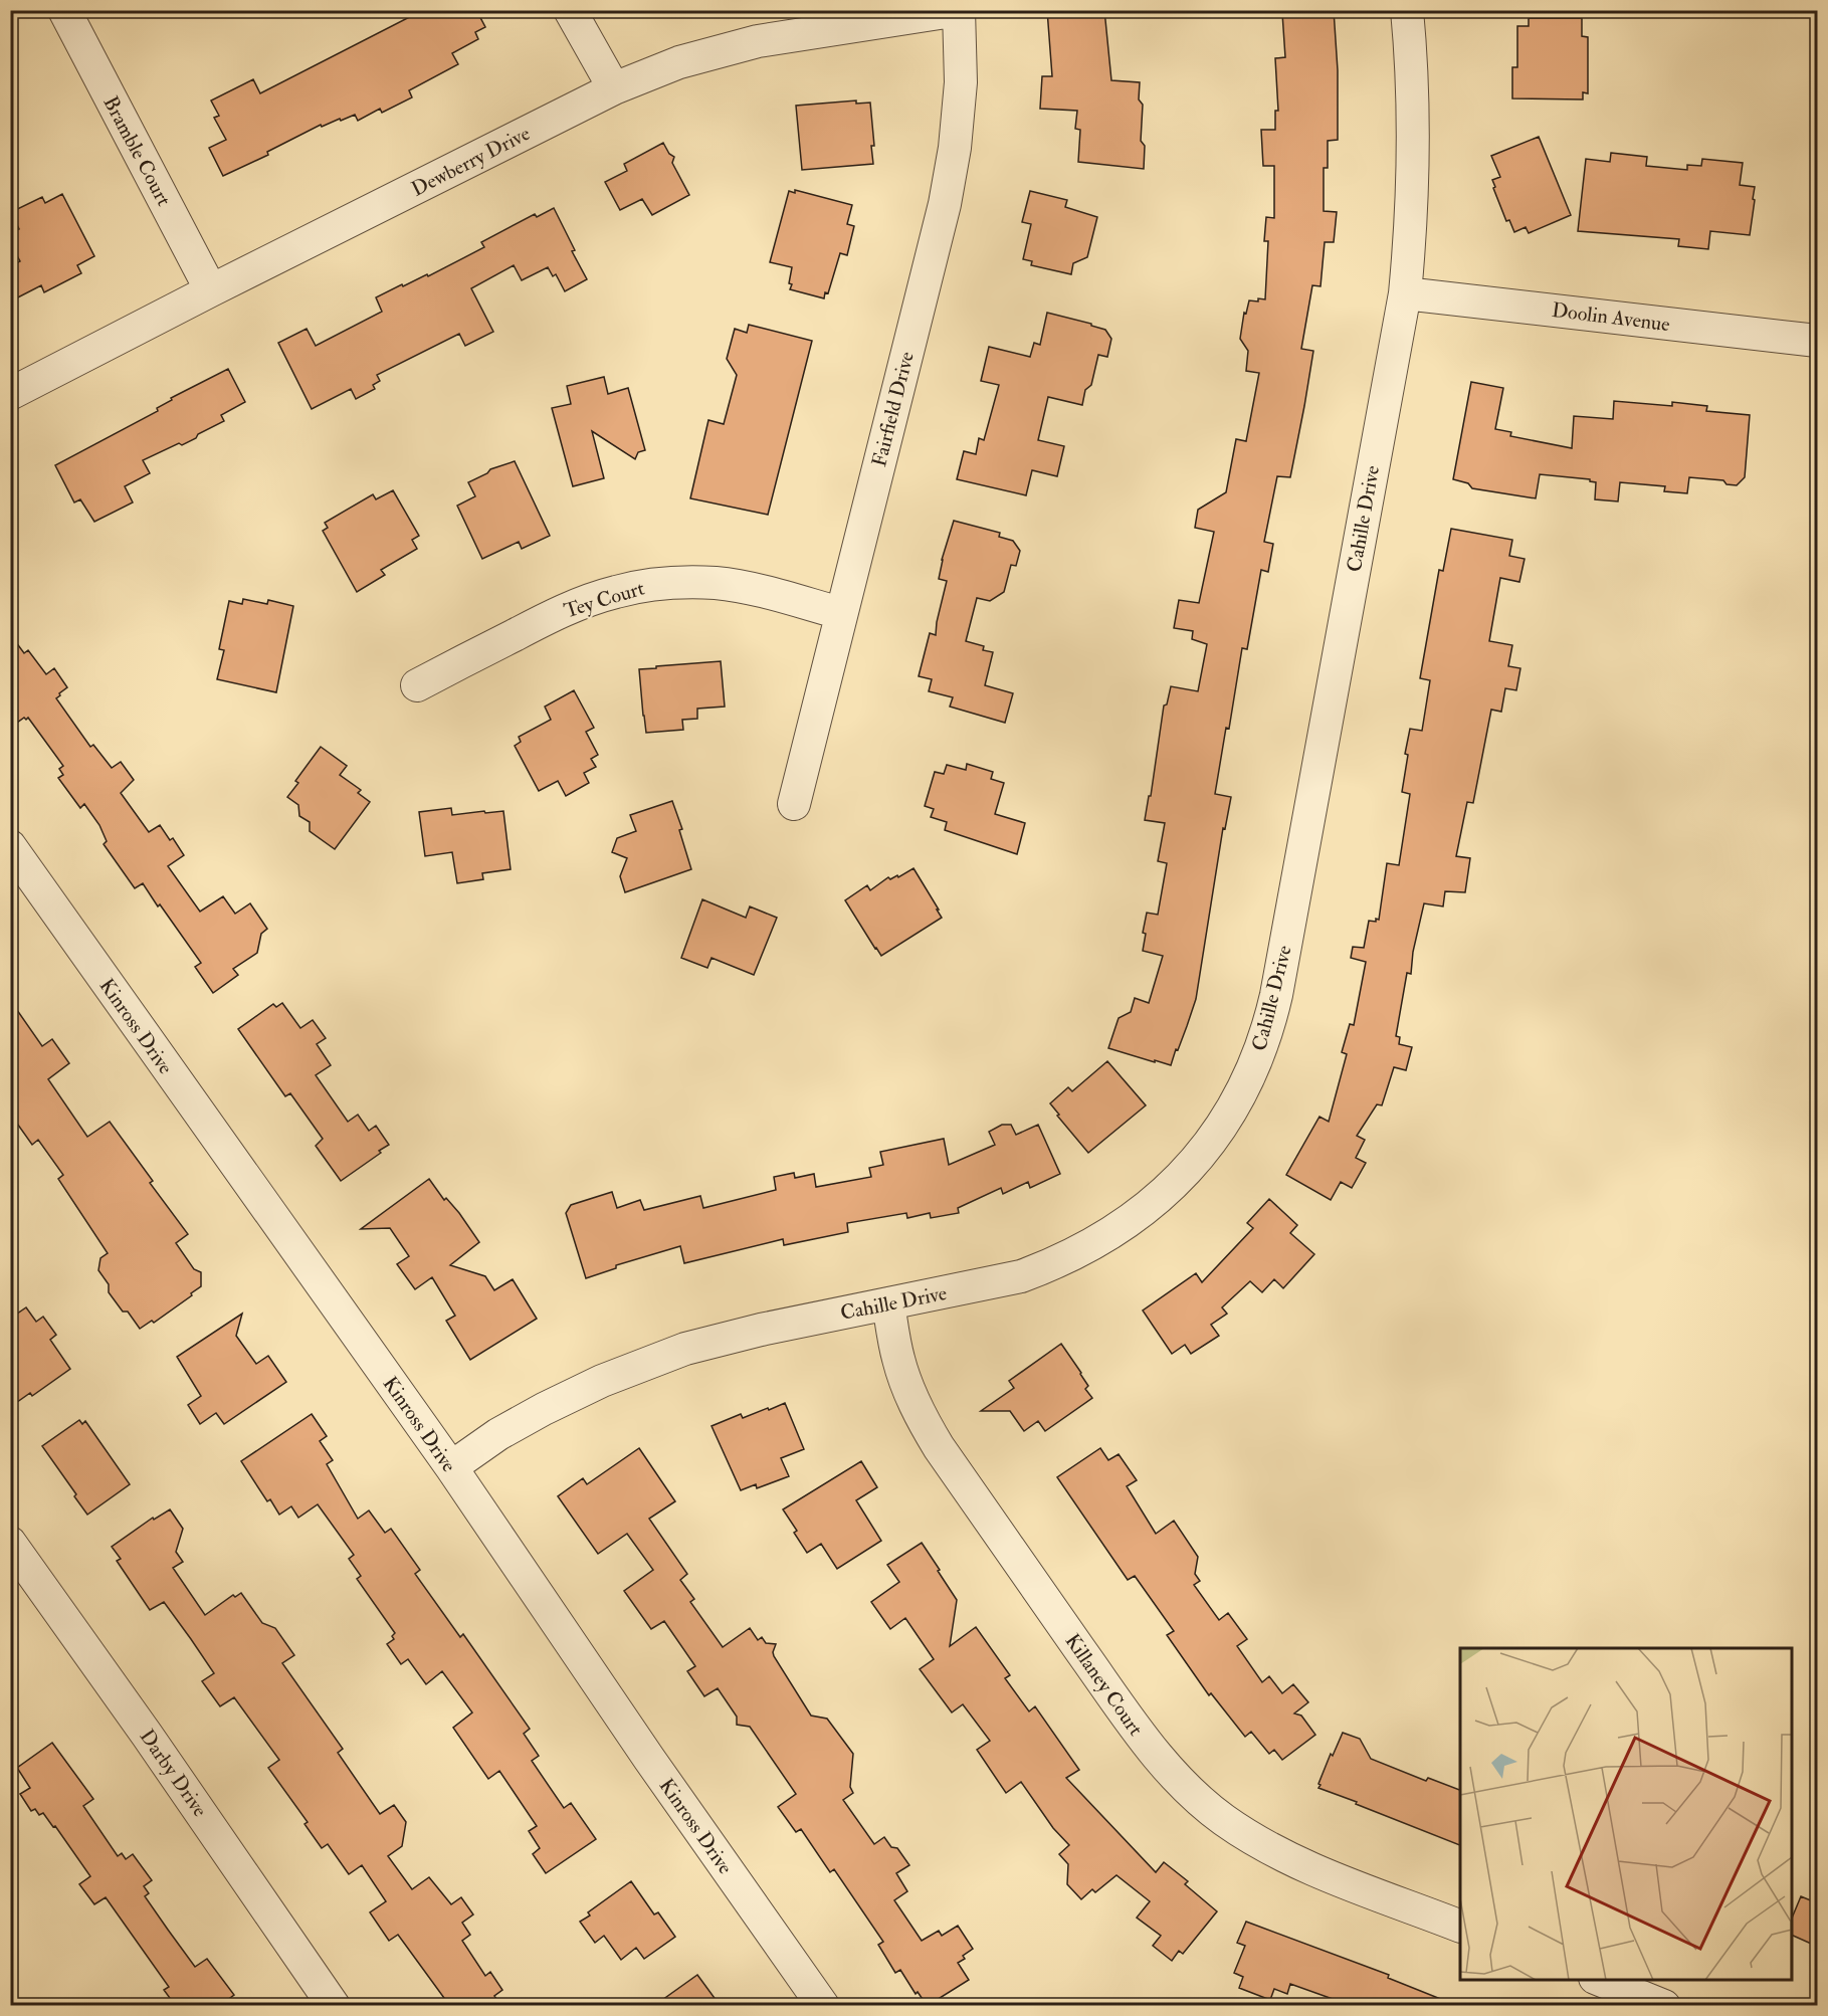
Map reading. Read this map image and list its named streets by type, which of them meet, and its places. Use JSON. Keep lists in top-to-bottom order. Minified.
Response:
{"streets":{"street":["Bramble Court","Dewberry Drive","Doolin Avenue","Fairfield Drive","Cahille Drive","Tey Court","Kinross Drive","Killaney Court","Darby Drive"]},"crossings":[["Bramble Court","Dewberry Drive"],["Dewberry Drive","Fairfield Drive"],["Doolin Avenue","Cahille Drive"],["Fairfield Drive","Tey Court"],["Cahille Drive","Kinross Drive"],["Cahille Drive","Killaney Court"]]}
